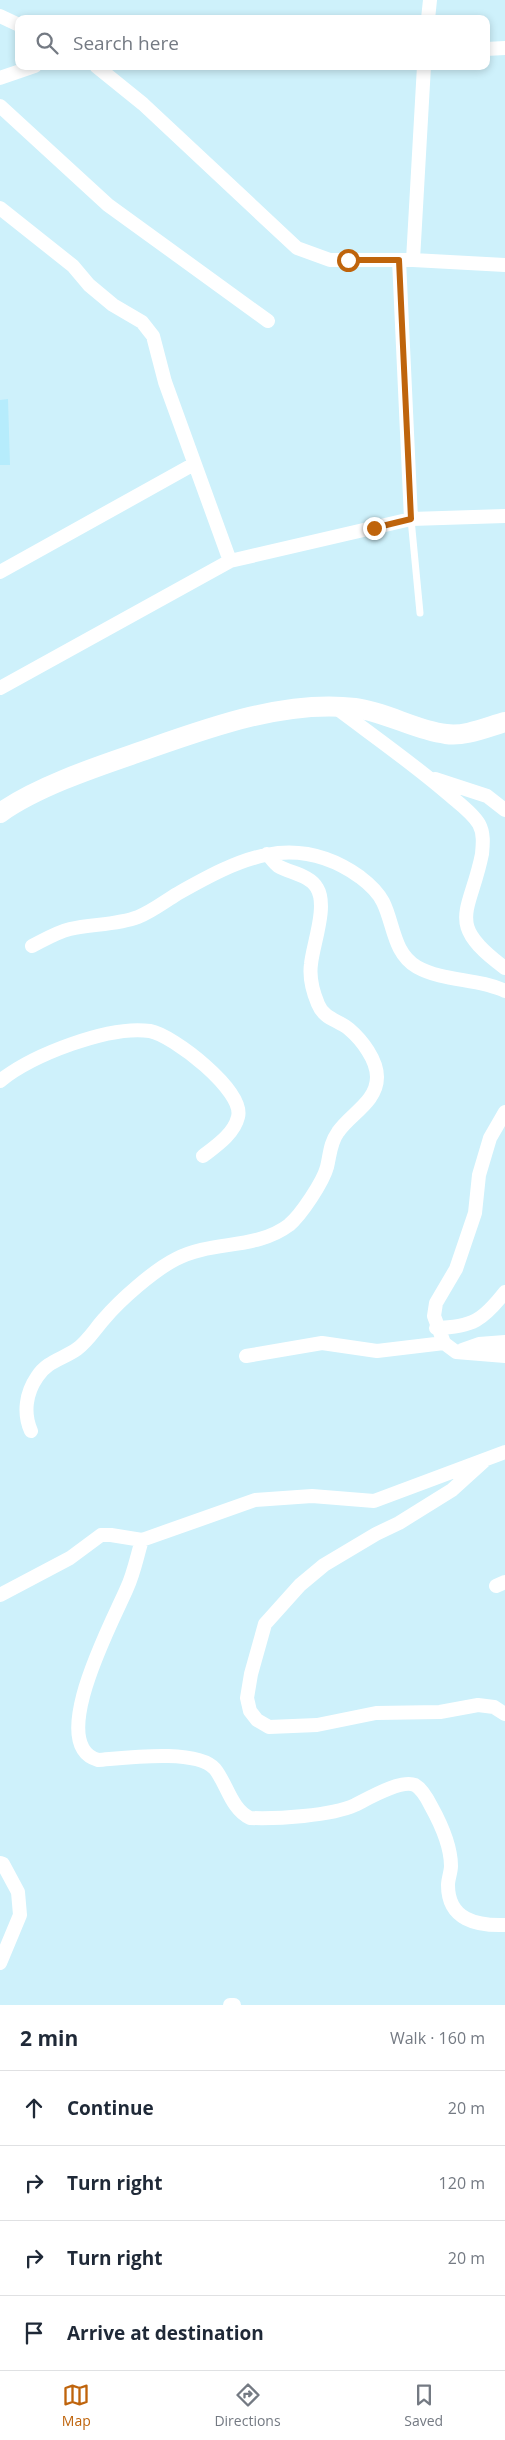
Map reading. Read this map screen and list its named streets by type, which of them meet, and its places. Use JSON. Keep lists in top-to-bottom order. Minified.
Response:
{"page":{"search":"Search here","heading":["2 min","Walk · 160 m"],"list":[["Continue","20 m"],["Turn right","120 m"],["Turn right","20 m"],"Arrive at destination"],"nav":["Map","Directions","Saved"]}}
